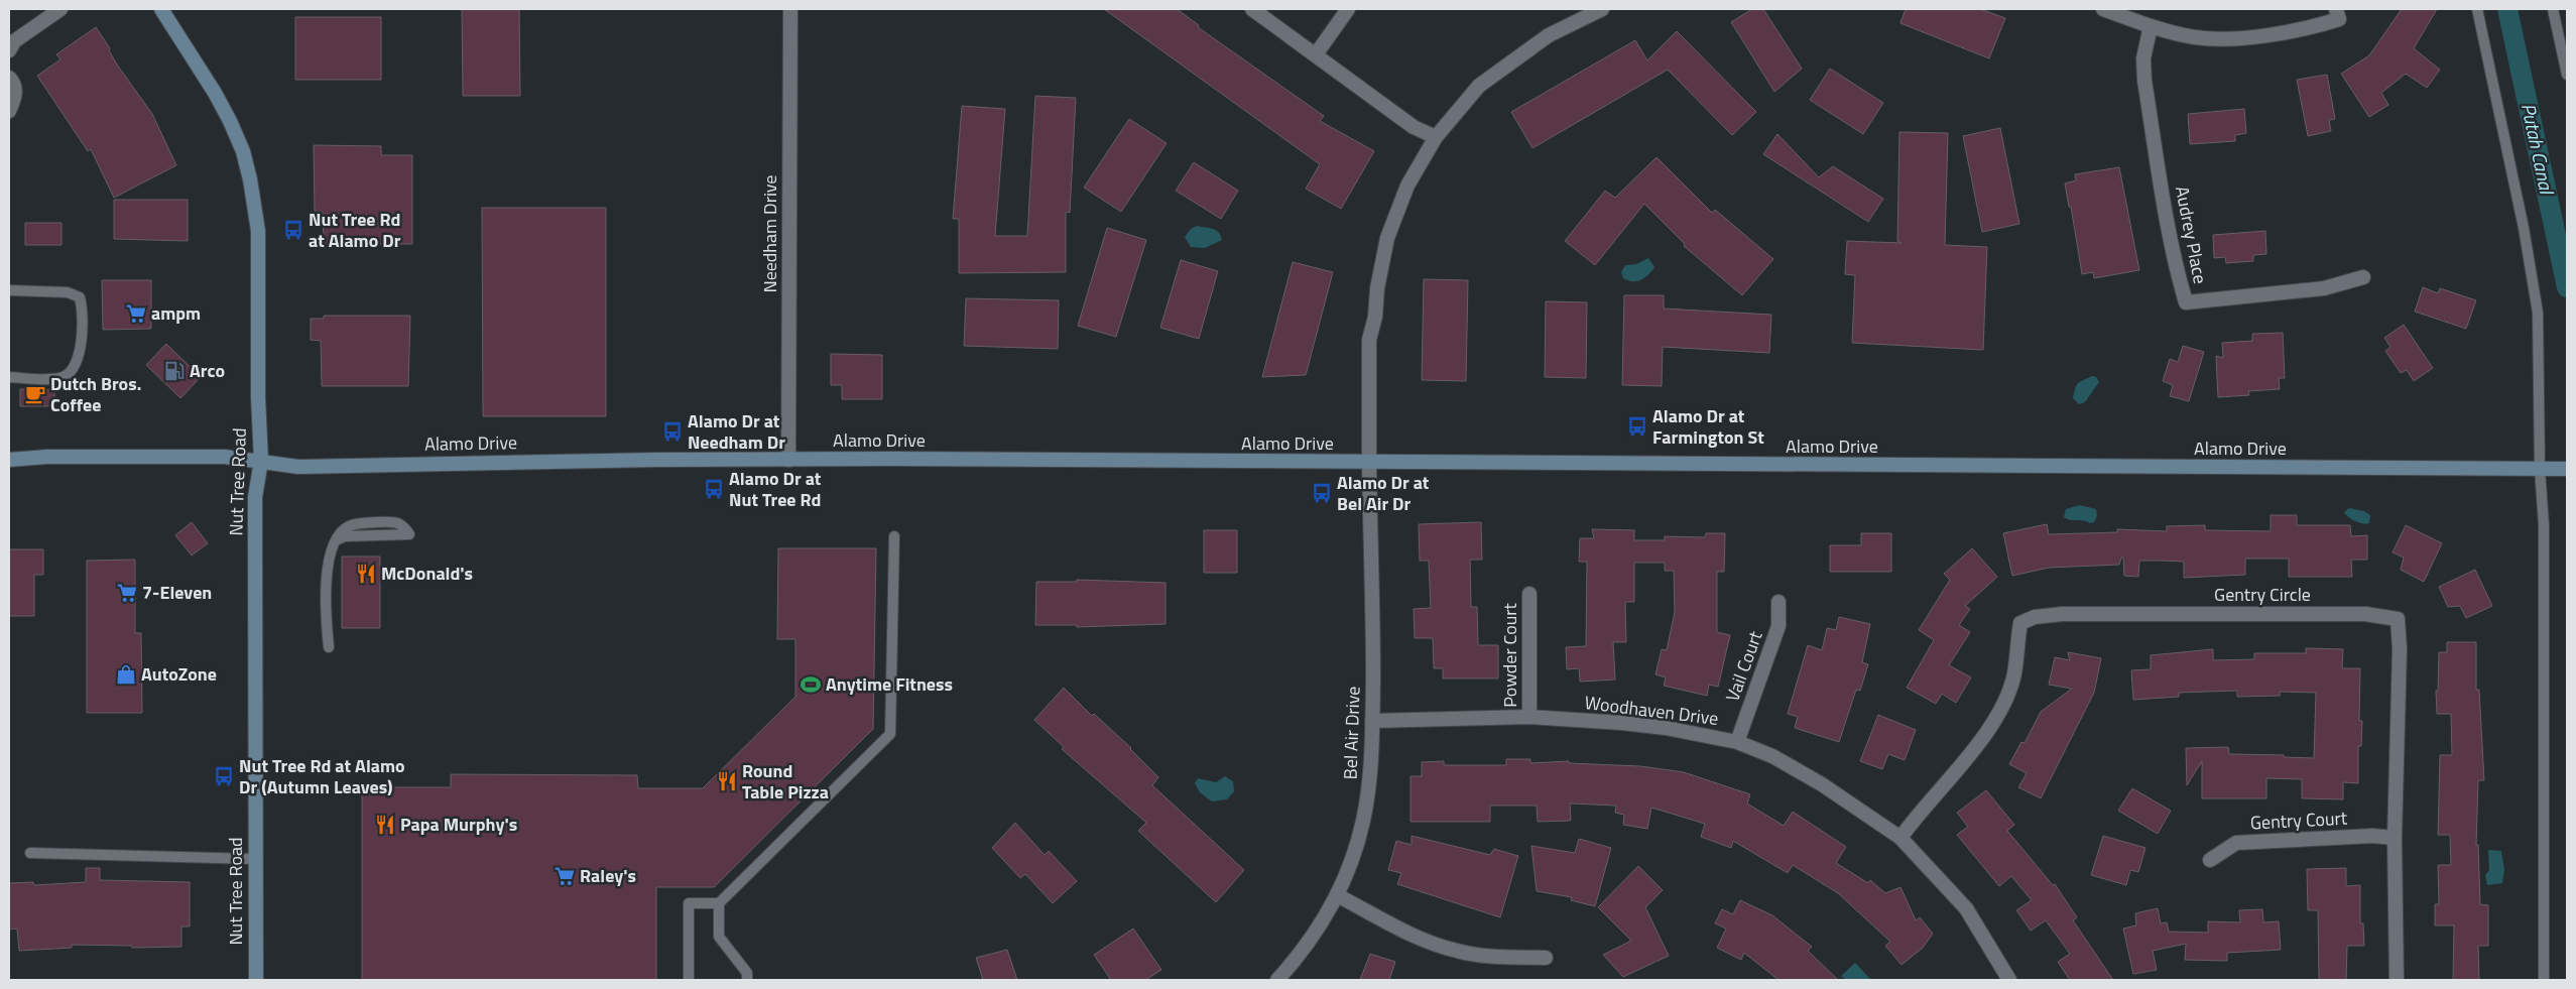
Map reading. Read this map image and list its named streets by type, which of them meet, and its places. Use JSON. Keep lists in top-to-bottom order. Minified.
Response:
{"streets":{"main road":["Alamo Drive","Nut Tree Road"],"street":["Needham Drive","Audrey Place","Gentry Circle","Powder Court","Vail Court","Woodhaven Drive","Bel Air Drive","Gentry Court"]},"crossings":[["Needham Drive","Alamo Drive"],["Alamo Drive","Nut Tree Road"],["Alamo Drive","Bel Air Drive"],["Gentry Circle","Woodhaven Drive"],["Gentry Circle","Gentry Court"],["Powder Court","Woodhaven Drive"],["Vail Court","Woodhaven Drive"],["Woodhaven Drive","Bel Air Drive"]],"water":["Putah Canal"],"places":{"bus stop":["Nut Tree Rd at Alamo Dr","Alamo Dr at Farmington St","Alamo Dr at Needham Dr","Alamo Dr at Nut Tree Rd","Alamo Dr at Bel Air Dr","Nut Tree Rd at Alamo Dr (Autumn Leaves)"],"supermarket":["ampm","7-Eleven","Raley's"],"fuel station":["Arco"],"cafe":["Dutch Bros. Coffee"],"restaurant":["McDonald's","Round Table Pizza","Papa Murphy's"],"shop":["AutoZone"],"sports":["Anytime Fitness"]}}
